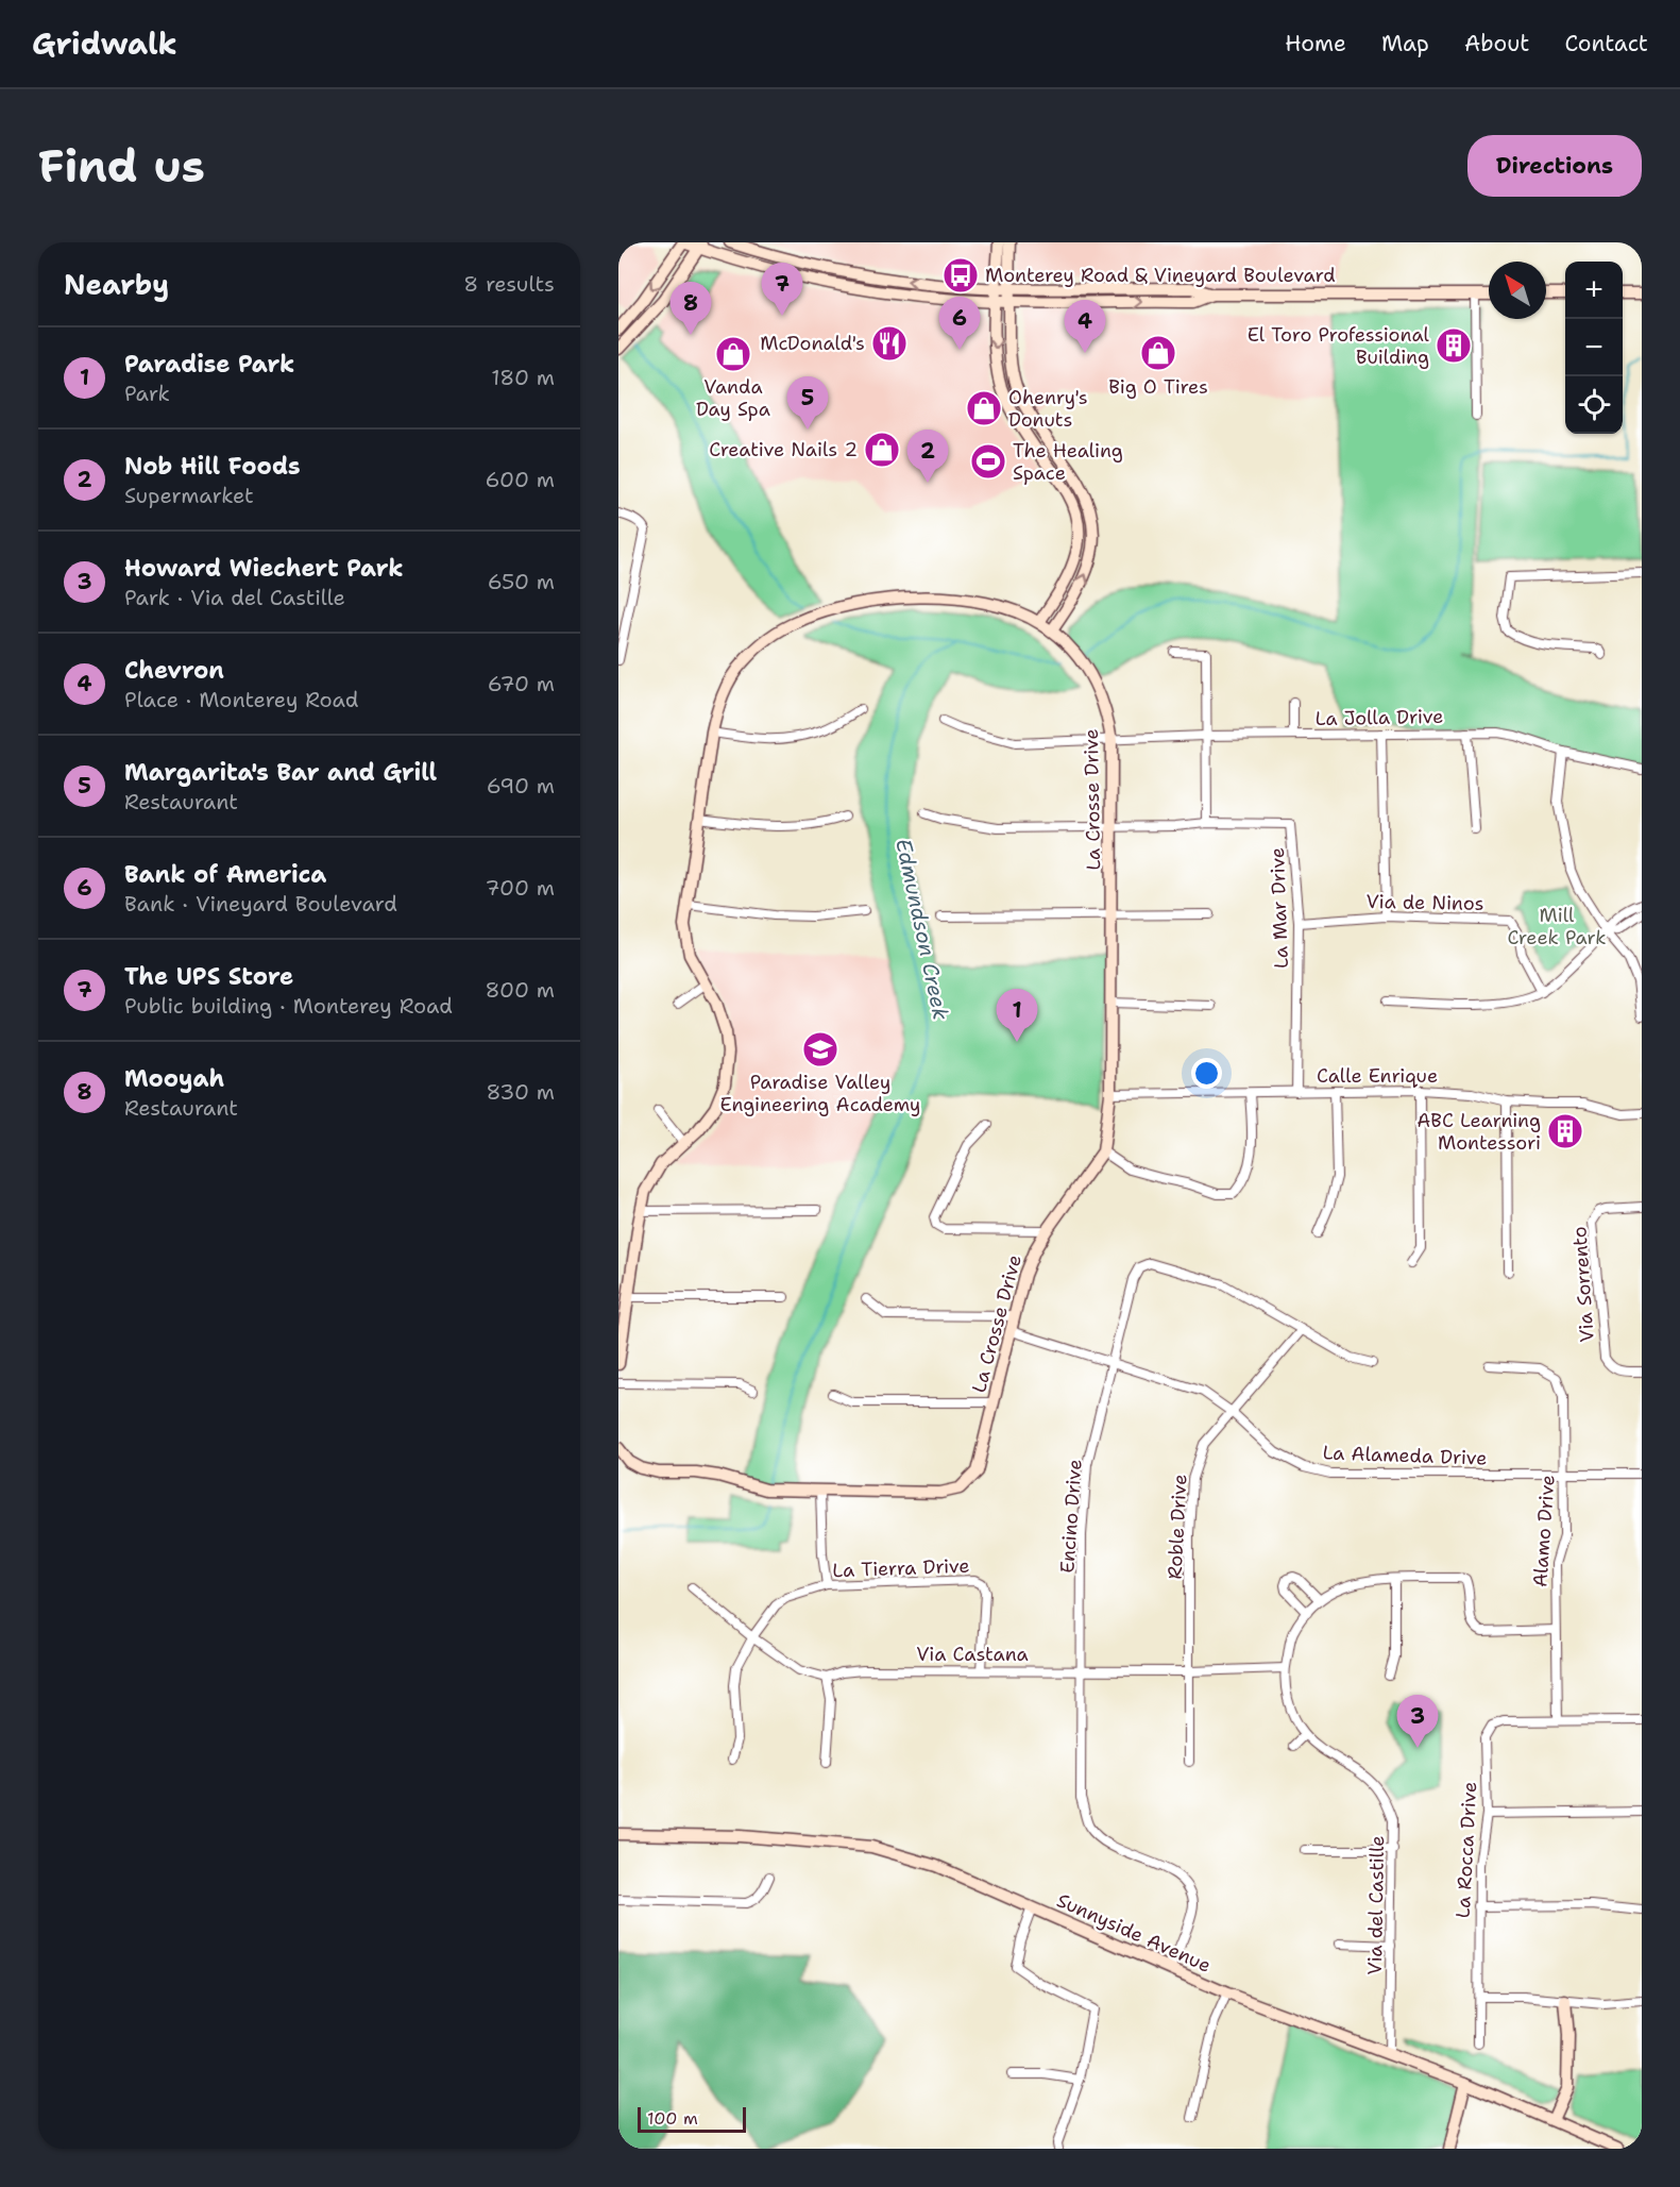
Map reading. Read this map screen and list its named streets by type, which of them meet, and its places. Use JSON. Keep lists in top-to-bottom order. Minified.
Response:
{"streets":{"street":["La Jolla Drive","La Crosse Drive","Via de Ninos","La Mar Drive","Calle Enrique","Via Sorrento","La Alameda Drive","Encino Drive","Roble Drive","Alamo Drive","La Tierra Drive","Via Castana","La Rocca Drive","Via del Castille","Sunnyside Avenue"]},"crossings":[["La Jolla Drive","La Crosse Drive"],["La Crosse Drive","La Mar Drive"],["La Crosse Drive","Calle Enrique"],["La Crosse Drive","La Alameda Drive"],["Via de Ninos","La Mar Drive"],["La Mar Drive","Calle Enrique"],["La Alameda Drive","Encino Drive"],["La Alameda Drive","Roble Drive"],["La Alameda Drive","Alamo Drive"],["Encino Drive","Roble Drive"],["Encino Drive","Via Castana"],["Encino Drive","Sunnyside Avenue"],["Roble Drive","Via Castana"],["Alamo Drive","La Rocca Drive"],["Alamo Drive","Via del Castille"],["La Tierra Drive","Via Castana"],["Via Castana","Via del Castille"],["Via del Castille","Sunnyside Avenue"]],"water":["Edmundson Creek"],"parks":["Mill Creek Park"],"places":{"bus stop":["Monterey Road & Vineyard Boulevard"],"restaurant":["McDonald's"],"building":["El Toro Professional Building","ABC Learning Montessori"],"shop":["Big O Tires","Vanda Day Spa","Ohenry's Donuts","Creative Nails 2"],"sports":["The Healing Space"],"school or university":["Paradise Valley Engineering Academy"]},"scale_bar":"100 m","north":"top left","page":{"header":"Gridwalk","nav":["Home","Map","About","Contact"],"buttons":"Directions","title":"Find us","heading":["Nearby","8 results"],"map_buttons":["+","−"],"pins":["7","8","6","4","5","2","1","3"],"list":[{"mark":"1","name":"Paradise Park","note":"Park","value":"180 m"},{"mark":"2","name":"Nob Hill Foods","note":"Supermarket","value":"600 m"},{"mark":"3","name":"Howard Wiechert Park","note":"Park · Via del Castille","value":"650 m"},{"mark":"4","name":"Chevron","note":"Place · Monterey Road","value":"670 m"},{"mark":"5","name":"Margarita's Bar and Grill","note":"Restaurant","value":"690 m"},{"mark":"6","name":"Bank of America","note":"Bank · Vineyard Boulevard","value":"700 m"},{"mark":"7","name":"The UPS Store","note":"Public building · Monterey Road","value":"800 m"},{"mark":"8","name":"Mooyah","note":"Restaurant","value":"830 m"}],"scale":"100 m"}}
